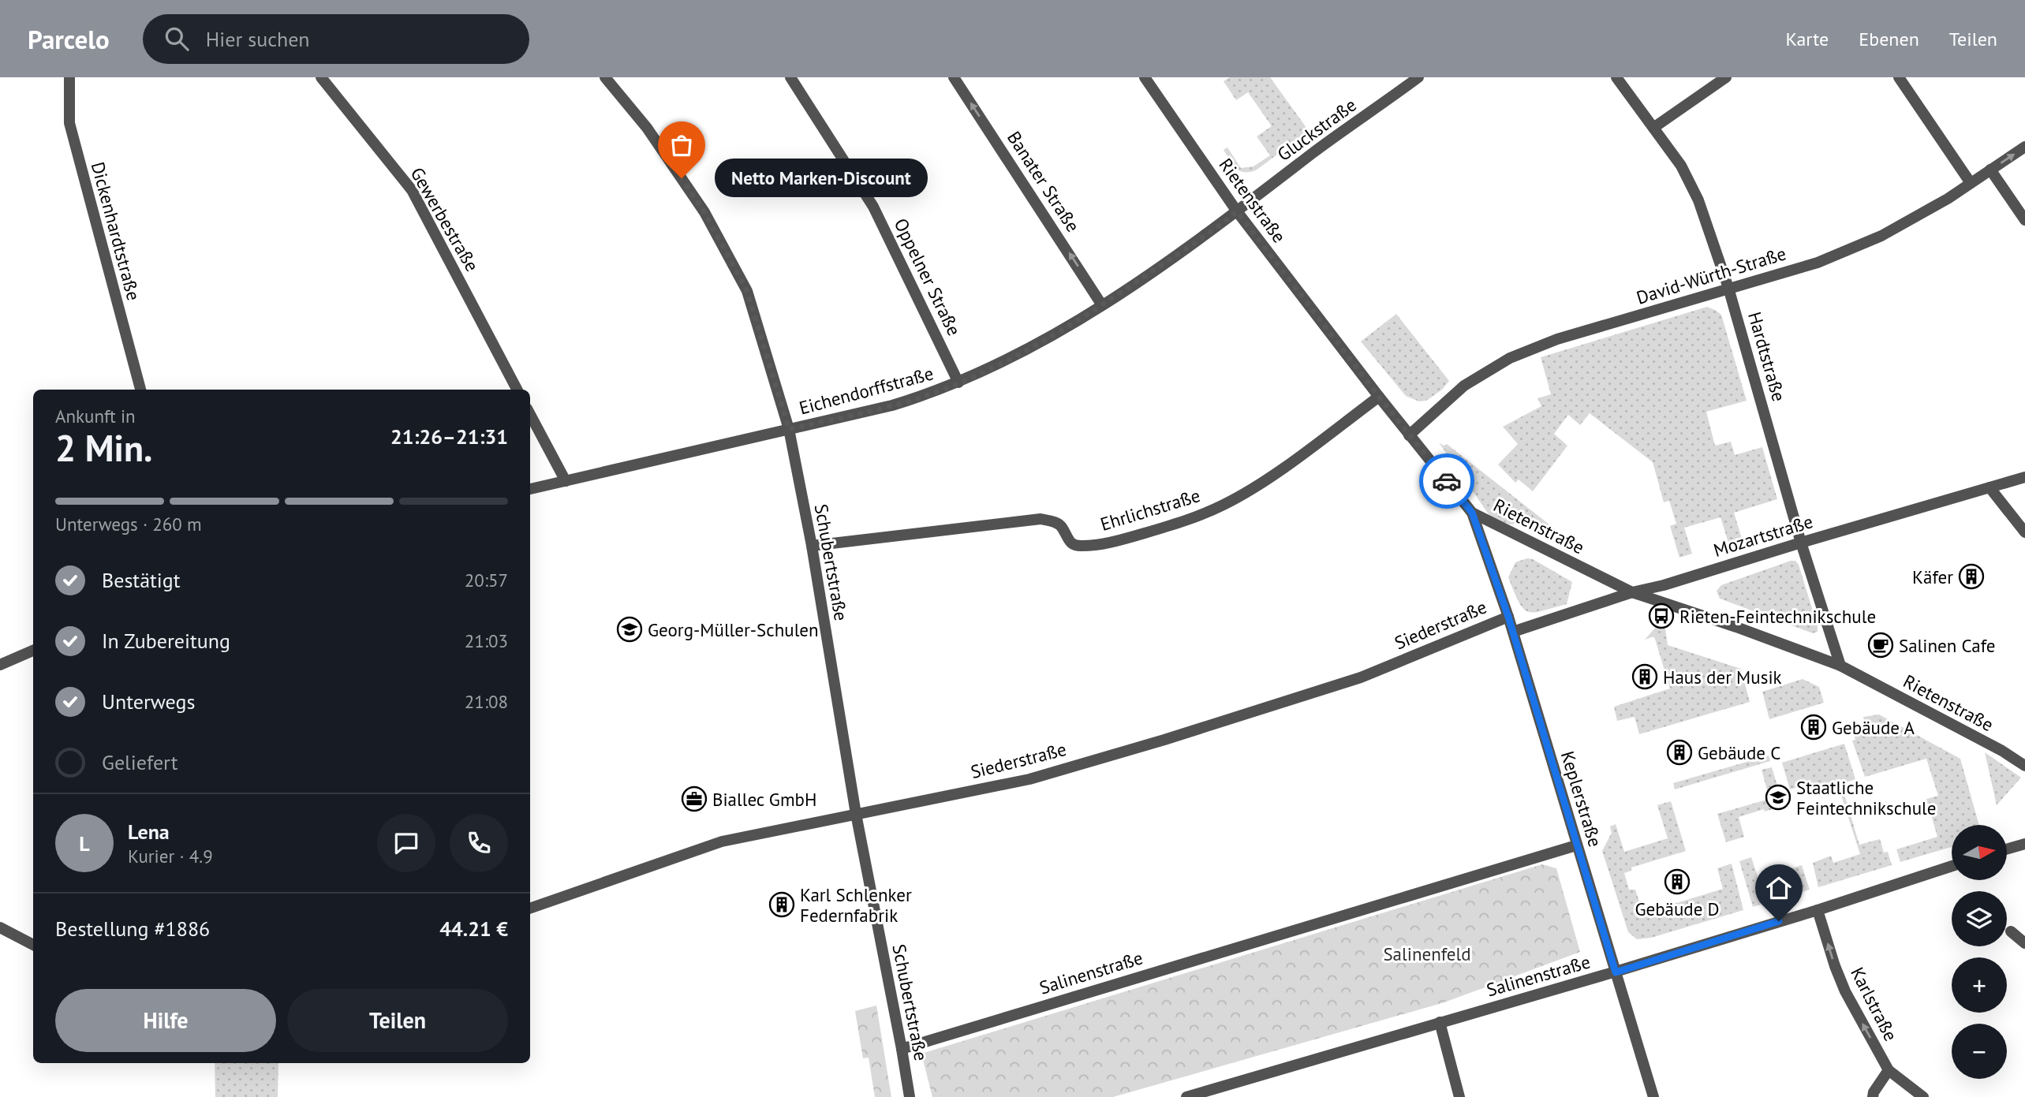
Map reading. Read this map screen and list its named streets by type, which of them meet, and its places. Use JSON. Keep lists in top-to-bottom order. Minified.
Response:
{"streets":{"street":["Gluckstraße","Banater Straße","Rietenstraße","Gewerbestraße","Dickenhardtstraße","David-Würth-Straße","Oppelner Straße","Hardtstraße","Eichendorffstraße","Ehrlichstraße","Mozartstraße","Schubertstraße","Siederstraße","Keplerstraße","Salinenstraße","Karlstraße"]},"crossings":[["Gluckstraße","Rietenstraße"],["Gluckstraße","Eichendorffstraße"],["Banater Straße","Eichendorffstraße"],["Rietenstraße","David-Würth-Straße"],["Rietenstraße","Hardtstraße"],["Rietenstraße","Eichendorffstraße"],["Rietenstraße","Ehrlichstraße"],["Rietenstraße","Mozartstraße"],["Rietenstraße","Keplerstraße"],["David-Würth-Straße","Hardtstraße"],["Oppelner Straße","Eichendorffstraße"],["Hardtstraße","Mozartstraße"],["Eichendorffstraße","Schubertstraße"],["Ehrlichstraße","Schubertstraße"],["Mozartstraße","Keplerstraße"],["Schubertstraße","Siederstraße"],["Schubertstraße","Salinenstraße"],["Siederstraße","Keplerstraße"],["Keplerstraße","Salinenstraße"],["Salinenstraße","Karlstraße"]],"one_way":["Banater Straße","Karlstraße"],"parks":["Salinenfeld"],"places":{"other":["Netto Marken-Discount"],"building":["Käfer","Haus der Musik","Gebäude A","Gebäude C","Gebäude D","Karl Schlenker Federnfabrik"],"bus stop":["Rieten-Feintechnikschule"],"school or university":["Georg-Müller-Schulen","Staatliche Feintechnikschule"],"cafe":["Salinen Cafe"],"office":["Biallec GmbH"]},"north":"right","page":{"header":"Parcelo","search":"Hier suchen","nav":["Karte","Ebenen","Teilen"],"bubble":"Netto Marken-Discount","heading":["2 Min.","Ankunft in","21:26–21:31"],"panel":["Lena","Kurier · 4.9","Bestellung #1886","44.21 €"],"bar":"Unterwegs · 260 m","list":[["Bestätigt","20:57"],["In Zubereitung","21:03"],["Unterwegs","21:08"],"Geliefert"],"round":"L","map_buttons":["+","−"],"buttons":["Hilfe","Teilen"]}}
